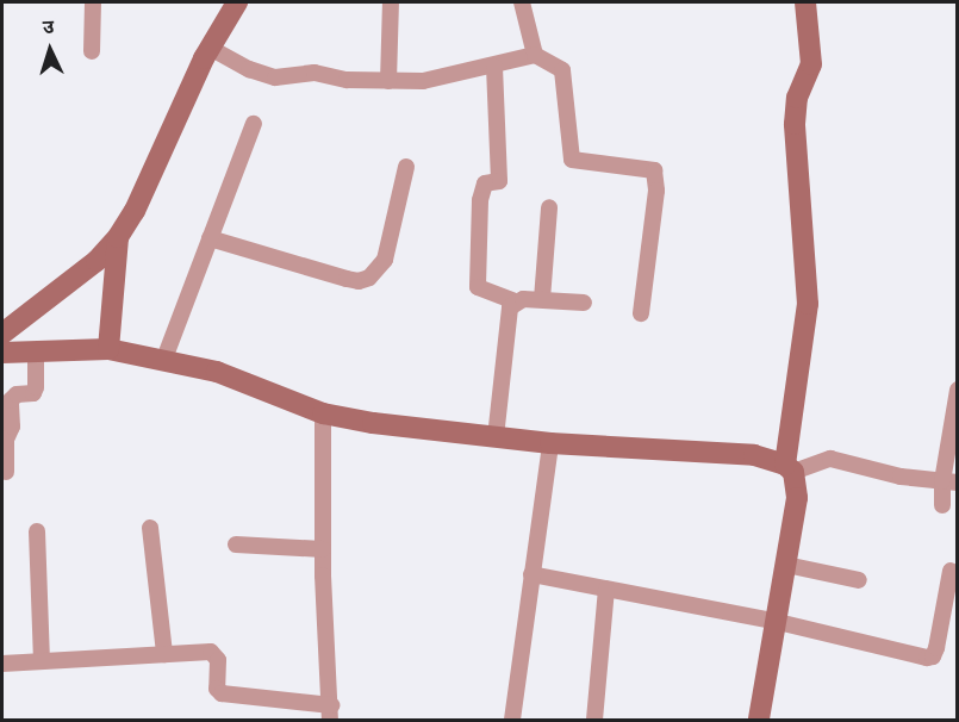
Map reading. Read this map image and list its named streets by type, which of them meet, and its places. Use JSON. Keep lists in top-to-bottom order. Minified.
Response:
{"north":"top"}
